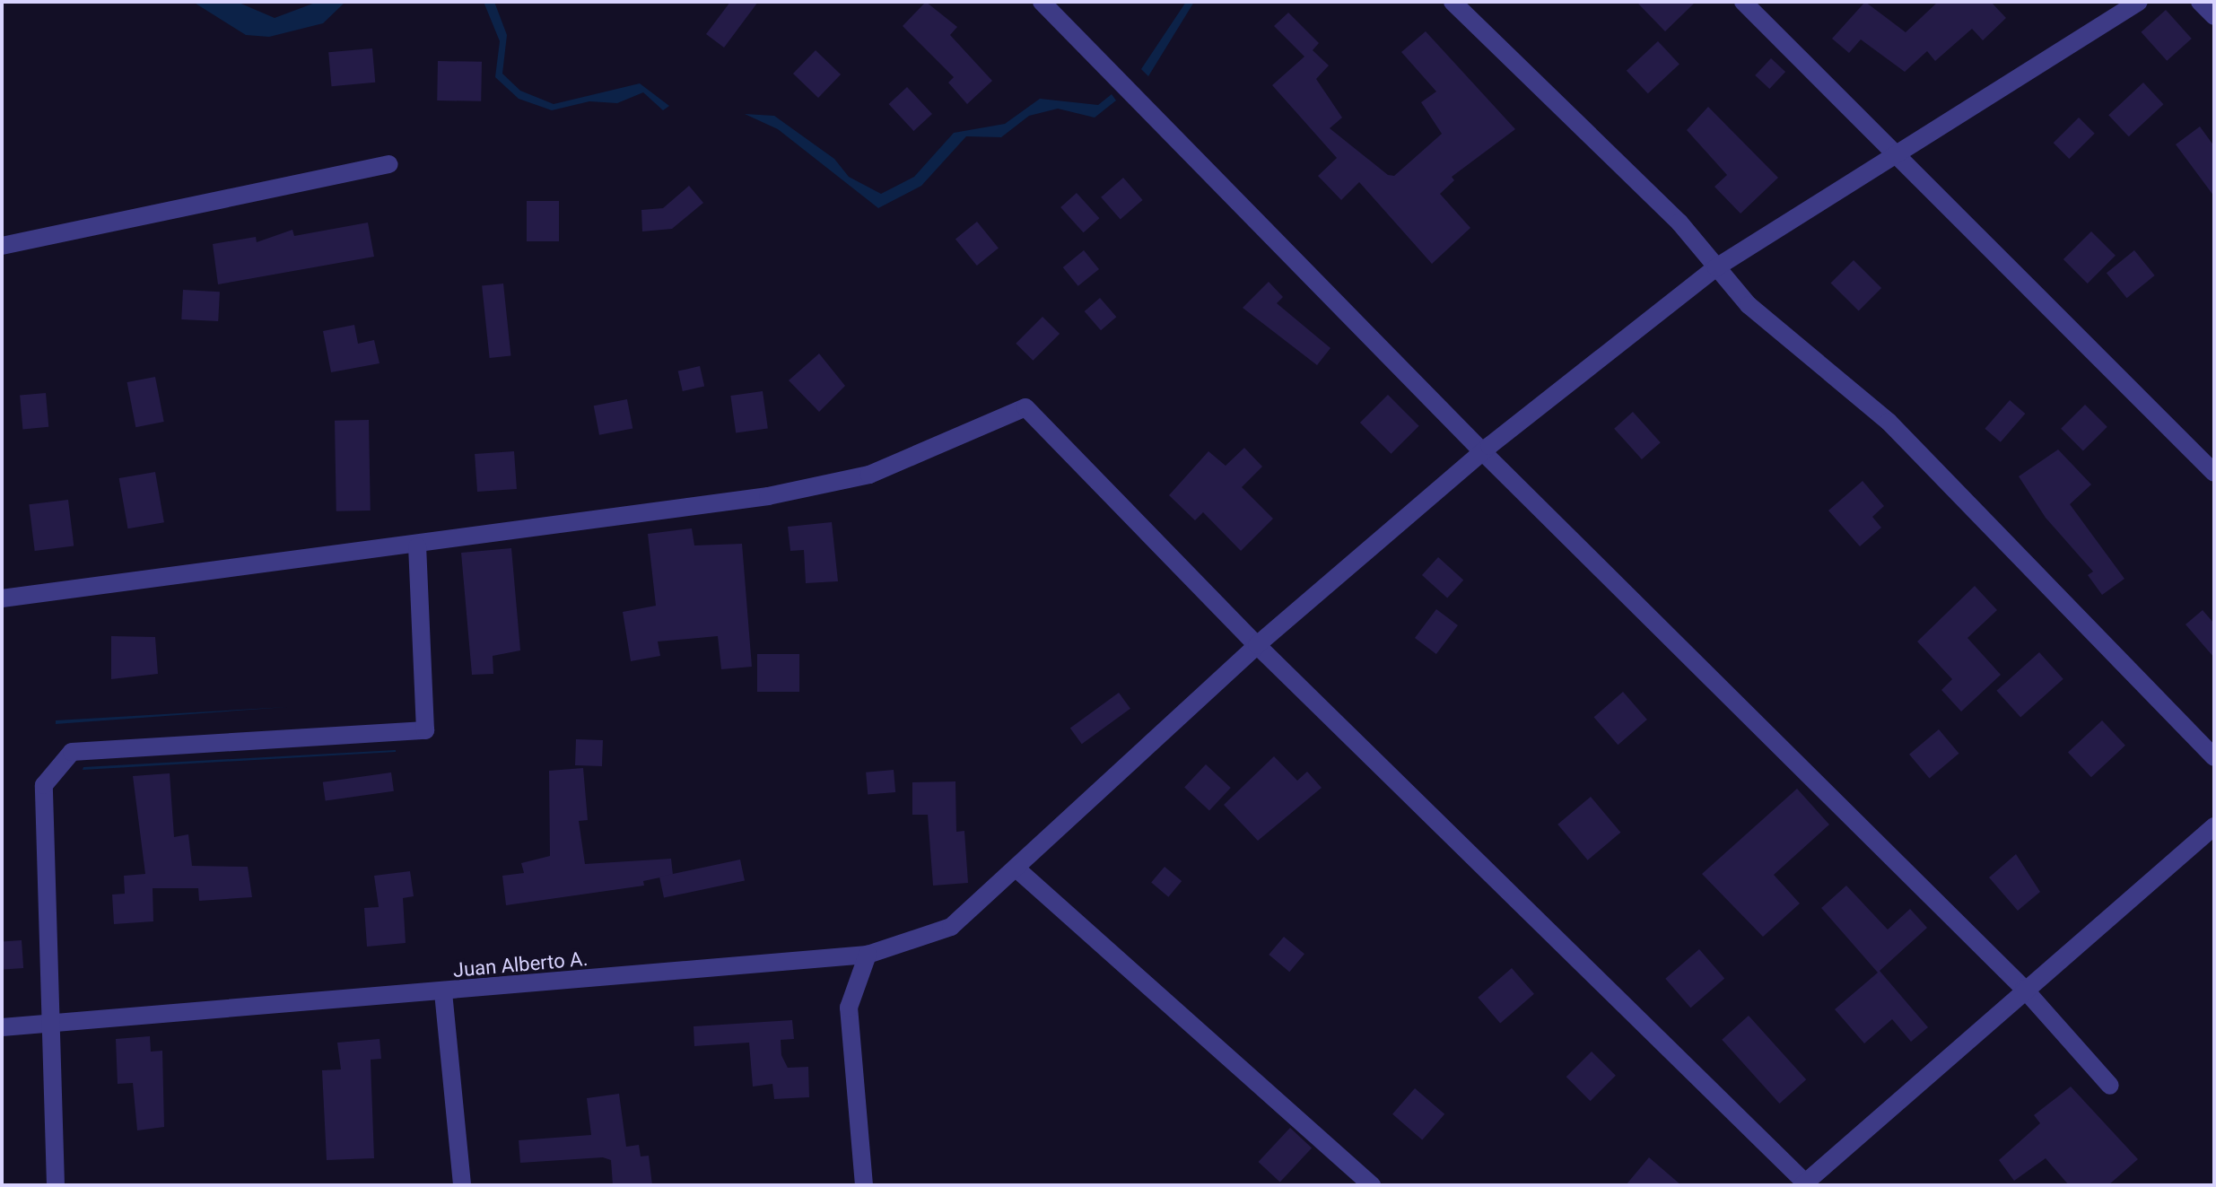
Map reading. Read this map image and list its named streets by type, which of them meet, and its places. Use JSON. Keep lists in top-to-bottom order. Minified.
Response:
{"streets":{"street":["Juan Alberto A."]}}
